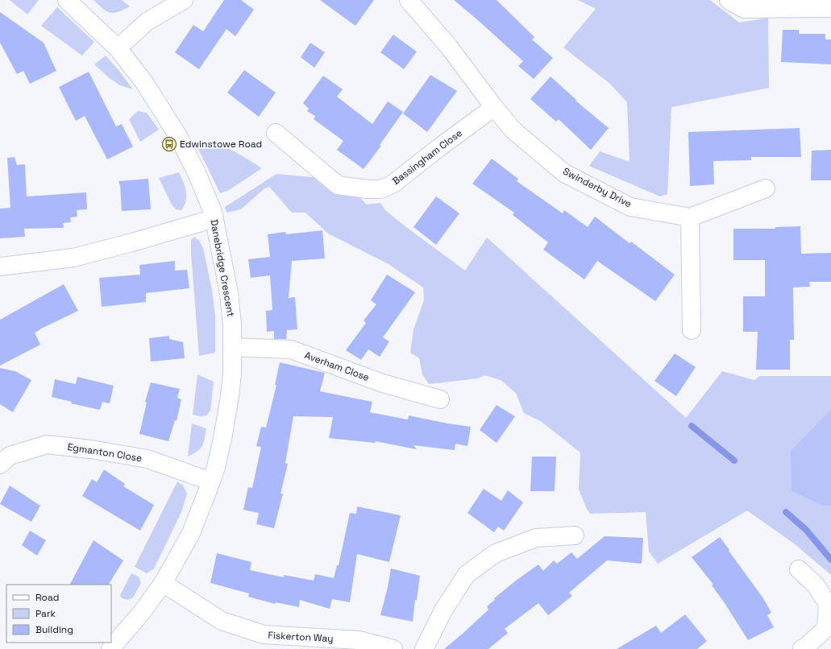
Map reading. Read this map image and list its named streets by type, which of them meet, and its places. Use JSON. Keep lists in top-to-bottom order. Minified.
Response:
{"streets":{"street":["Bassingham Close","Swinderby Drive","Danebridge Crescent","Averham Close","Egmanton Close","Fiskerton Way"]},"crossings":[["Bassingham Close","Swinderby Drive"],["Danebridge Crescent","Averham Close"],["Danebridge Crescent","Egmanton Close"],["Danebridge Crescent","Fiskerton Way"]],"places":{"bus stop":["Edwinstowe Road"]},"legend":["Road","Park","Building"]}
